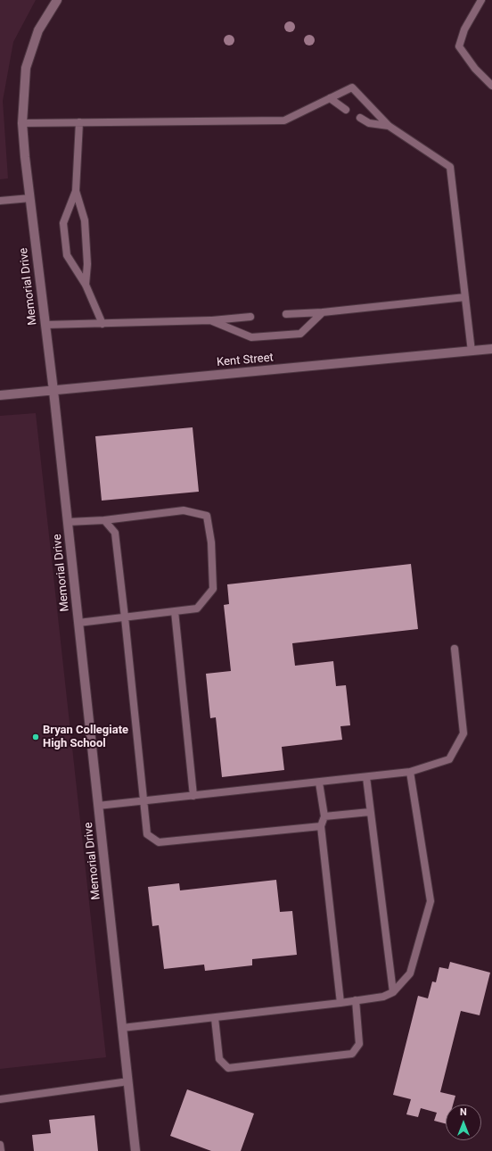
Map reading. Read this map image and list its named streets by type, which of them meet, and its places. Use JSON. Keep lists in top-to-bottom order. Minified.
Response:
{"streets":{"street":["Memorial Drive","Kent Street"]},"crossings":[["Memorial Drive","Kent Street"]],"places":["Bryan Collegiate High School"],"north":"top"}
